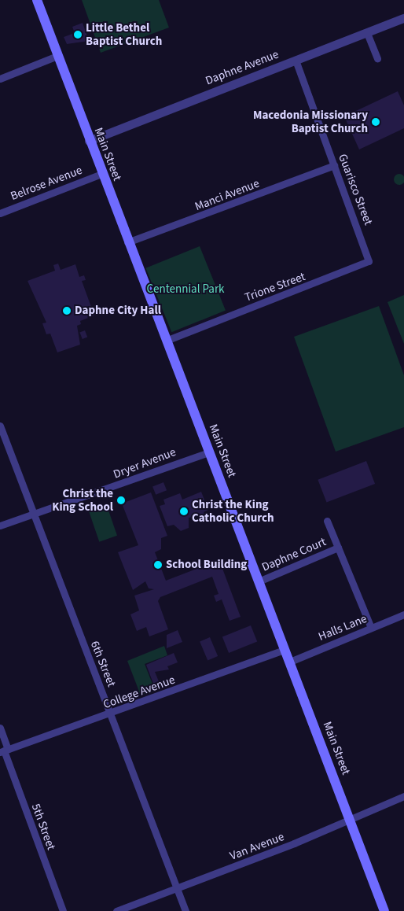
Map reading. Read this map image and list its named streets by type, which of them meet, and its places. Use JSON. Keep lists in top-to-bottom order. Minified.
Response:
{"streets":{"main road":["Main Street"],"street":["Daphne Avenue","Belrose Avenue","Guarisco Street","Manci Avenue","Trione Street","Dryer Avenue","Daphne Court","Halls Lane","6th Street","College Avenue","5th Street","Van Avenue"]},"crossings":[["Daphne Avenue","Main Street"],["Daphne Avenue","Guarisco Street"],["Main Street","Belrose Avenue"],["Main Street","Manci Avenue"],["Main Street","Trione Street"],["Main Street","Dryer Avenue"],["Main Street","Daphne Court"],["Main Street","Halls Lane"],["Main Street","College Avenue"],["Main Street","Van Avenue"],["Guarisco Street","Manci Avenue"],["Guarisco Street","Trione Street"],["Dryer Avenue","6th Street"],["6th Street","College Avenue"],["6th Street","Van Avenue"],["College Avenue","5th Street"]],"parks":["Centennial Park"],"places":["Little Bethel Baptist Church","Macedonia Missionary Baptist Church","Daphne City Hall","Christ the King School","Christ the King Catholic Church","School Building"]}
